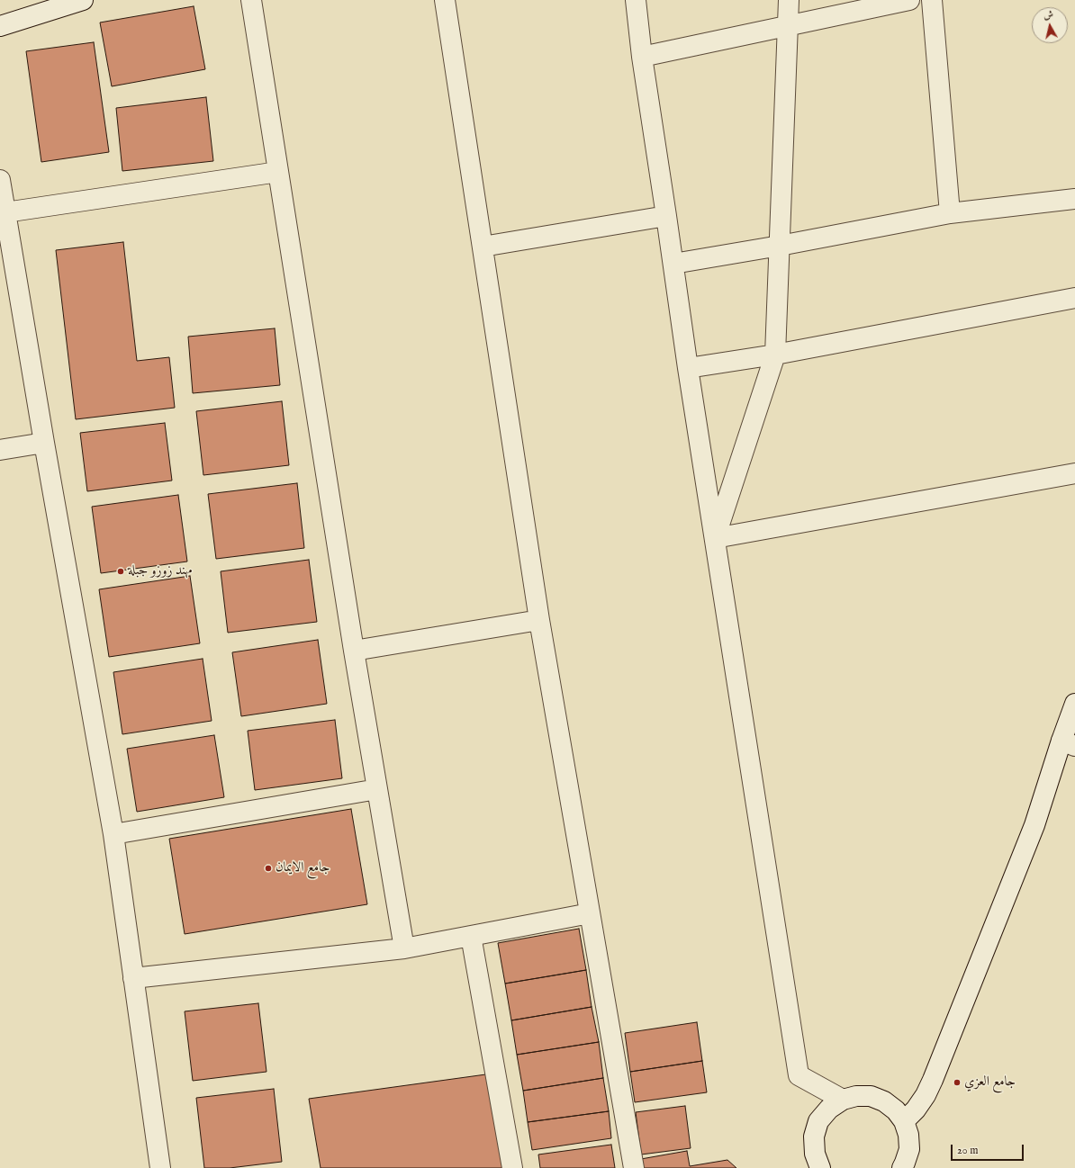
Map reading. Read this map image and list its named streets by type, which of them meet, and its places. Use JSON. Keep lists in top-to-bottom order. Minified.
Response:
{"places":["مهند زوزو جبلة","جامع الايمان","جامع العزي"],"scale_bar":"20 m","north":"top"}
